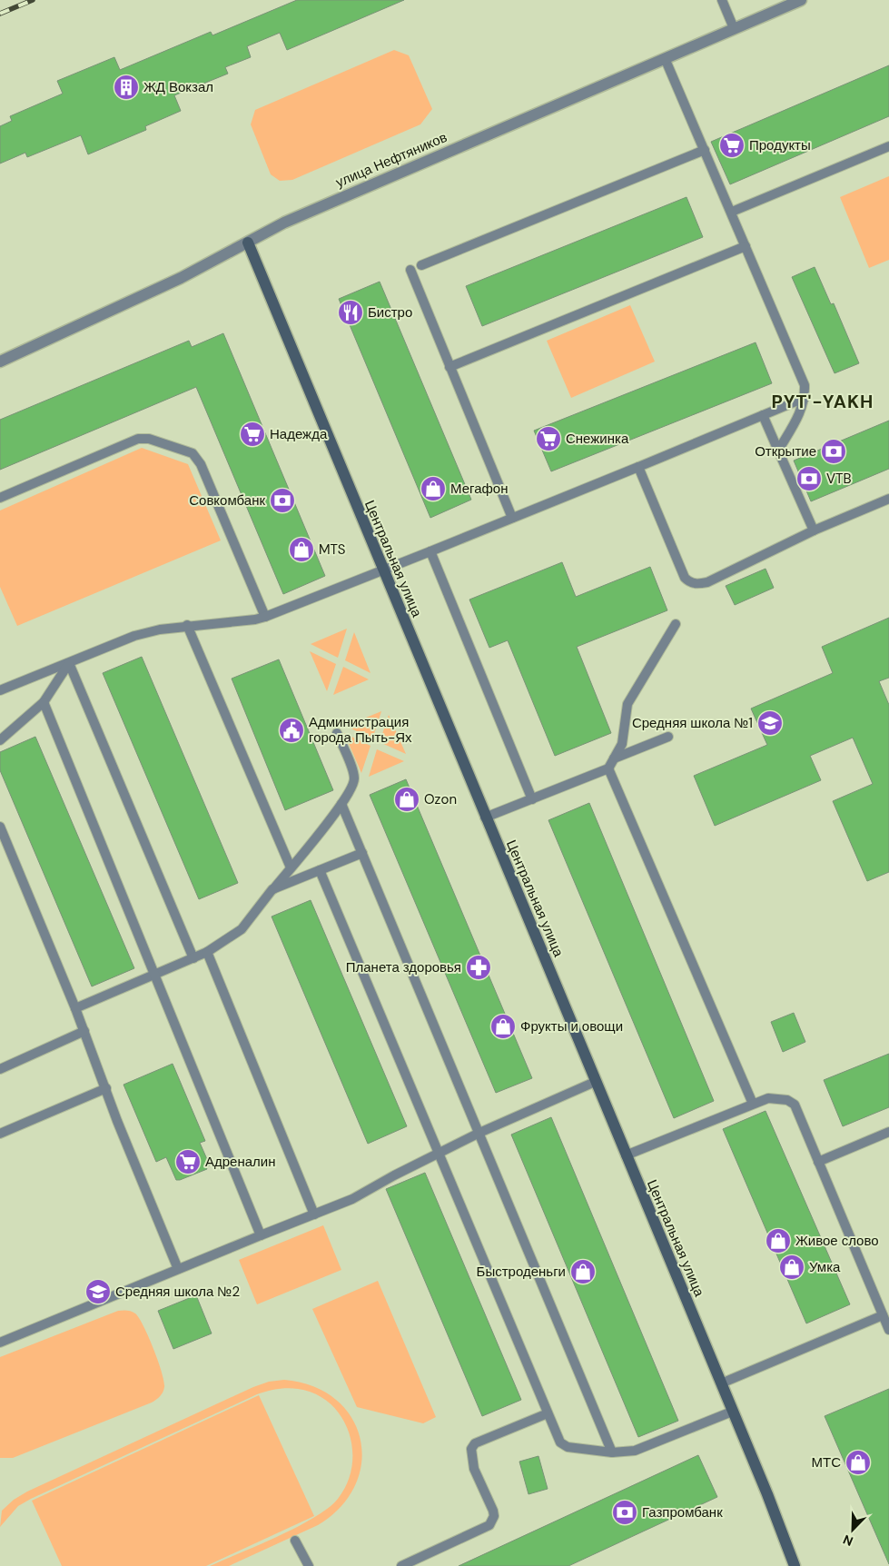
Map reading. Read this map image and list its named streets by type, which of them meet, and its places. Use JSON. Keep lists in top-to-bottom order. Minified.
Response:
{"streets":{"main road":["Центральная улица"],"street":["улица Нефтяников"]},"crossings":[["улица Нефтяников","Центральная улица"]],"districts":["PYT'-YAKH"],"places":{"building":["ЖД Вокзал"],"supermarket":["Продукты","Надежда","Снежинка","Адреналин"],"restaurant":["Бистро"],"bank":["Открытие","VTB","Совкомбанк","Газпромбанк"],"shop":["Мегафон","MTS","Ozon","Фрукты и овощи","Живое слово","Умка","Быстроденьги","МТС"],"school or university":["Средняя школа №1","Средняя школа №2"],"public building":["Администрация города Пыть-Ях"],"pharmacy":["Планета здоровья"]},"north":"bottom left"}
